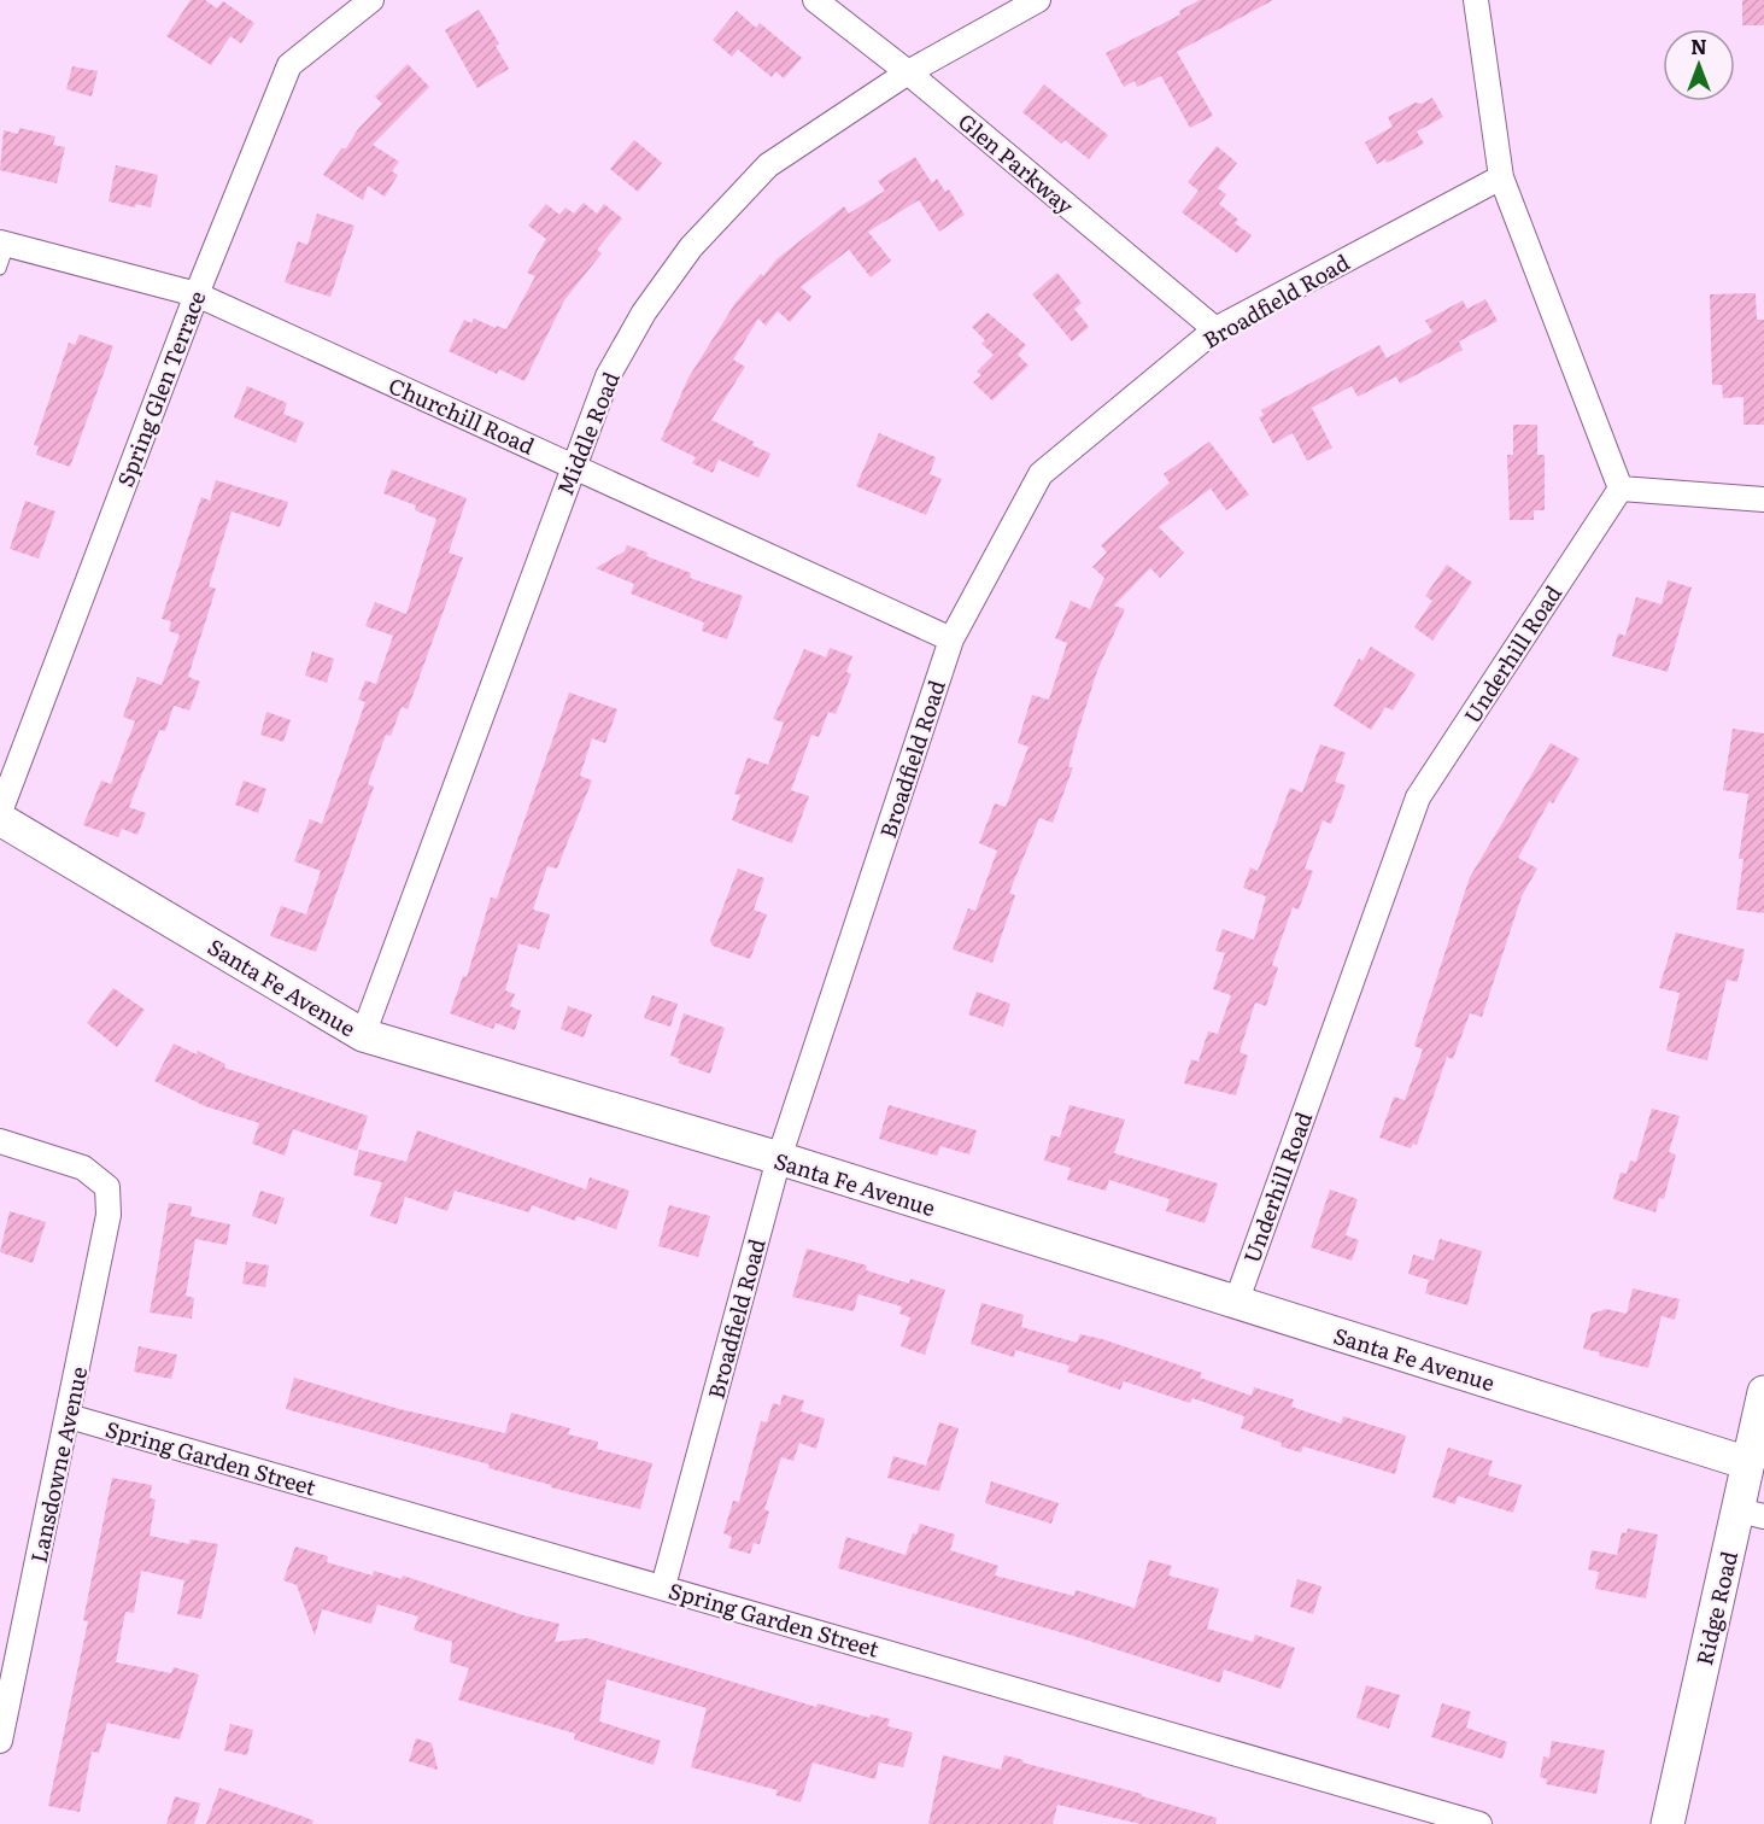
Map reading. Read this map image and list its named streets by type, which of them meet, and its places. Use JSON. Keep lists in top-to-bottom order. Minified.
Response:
{"streets":{"main road":["Santa Fe Avenue","Ridge Road"],"street":["Glen Parkway","Broadfield Road","Spring Glen Terrace","Churchill Road","Middle Road","Underhill Road","Spring Garden Street","Lansdowne Avenue"]},"crossings":[["Glen Parkway","Broadfield Road"],["Glen Parkway","Middle Road"],["Broadfield Road","Churchill Road"],["Broadfield Road","Santa Fe Avenue"],["Broadfield Road","Spring Garden Street"],["Spring Glen Terrace","Churchill Road"],["Churchill Road","Middle Road"],["Middle Road","Santa Fe Avenue"],["Underhill Road","Santa Fe Avenue"],["Santa Fe Avenue","Ridge Road"],["Spring Garden Street","Lansdowne Avenue"]],"north":"top"}
